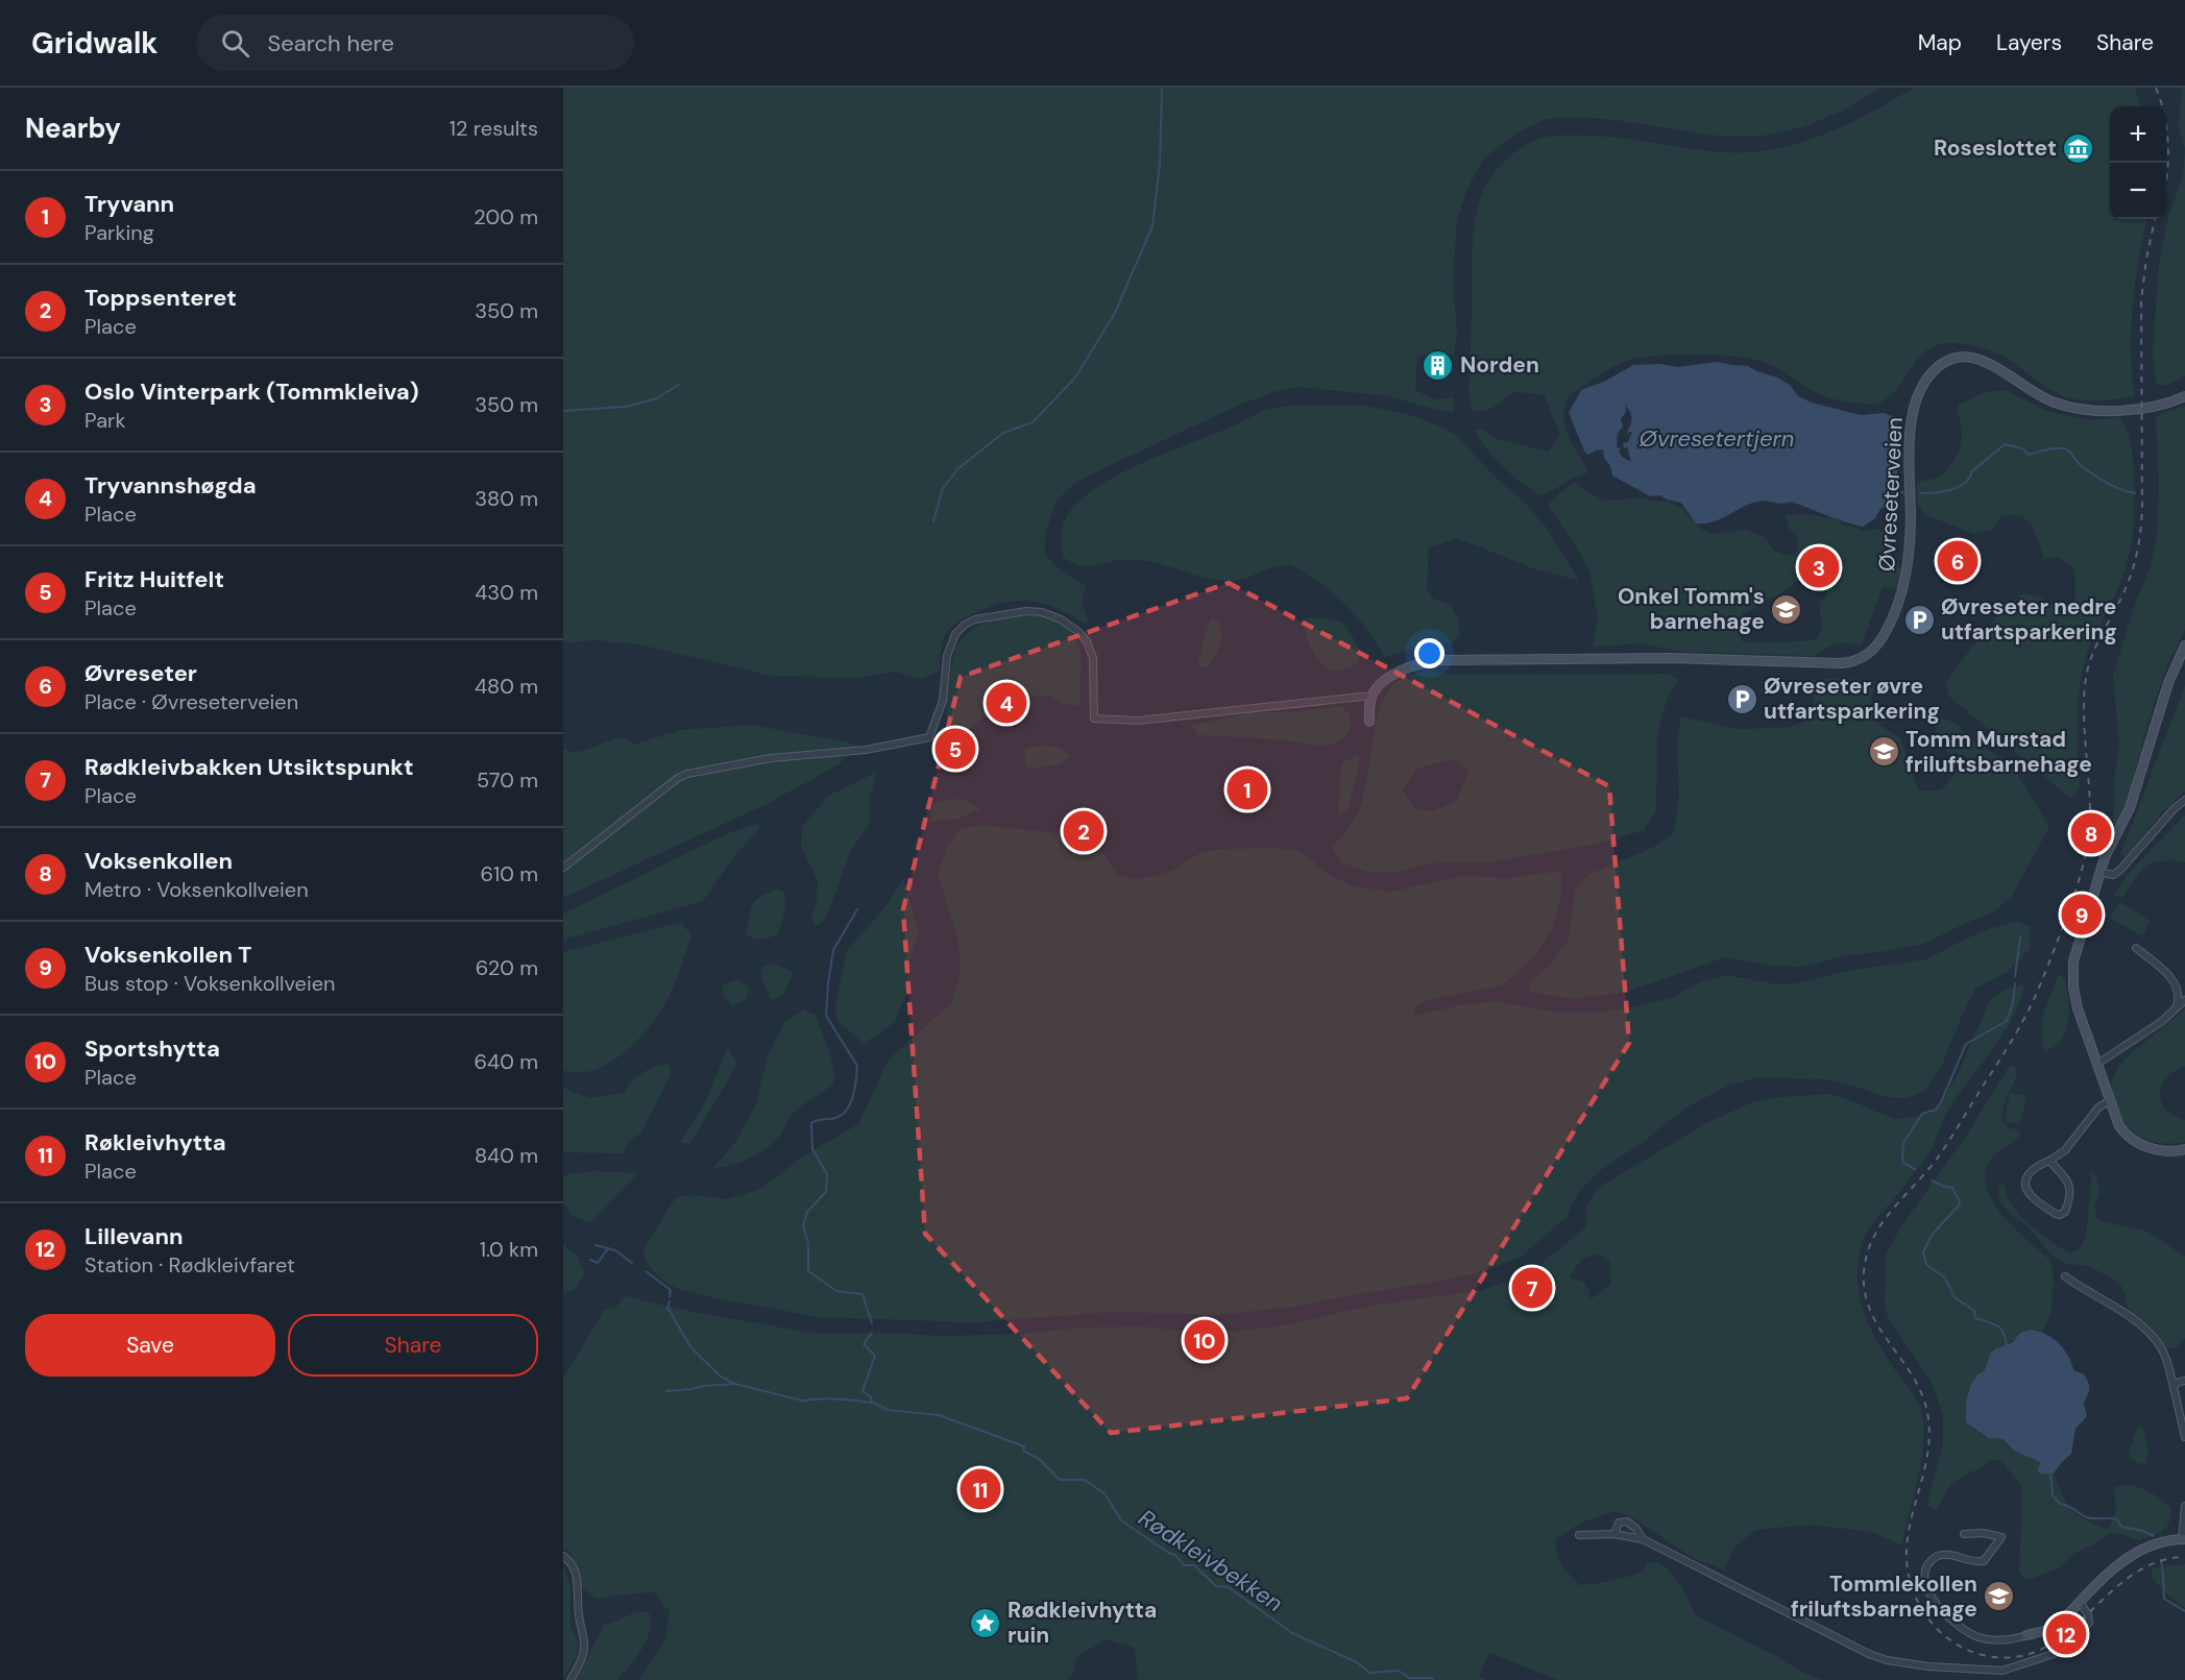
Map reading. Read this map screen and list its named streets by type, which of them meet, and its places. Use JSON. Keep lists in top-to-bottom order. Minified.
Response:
{"streets":{"street":["Øvreseterveien"]},"water":["Øvresetertjern","Rødkleivbekken"],"places":{"museum":["Roseslottet"],"building":["Norden"],"school or university":["Onkel Tomm's barnehage","Tomm Murstad friluftsbarnehage","Tommlekollen friluftsbarnehage"],"parking":["Øvreseter nedre utfartsparkering","Øvreseter øvre utfartsparkering"],"place":["Rødkleivhytta ruin"]},"page":{"header":"Gridwalk","search":"Search here","nav":["Map","Layers","Share"],"heading":["Nearby","12 results"],"map_buttons":["+","−"],"list":[{"mark":"1","name":"Tryvann","note":"Parking","value":"200 m"},{"mark":"2","name":"Toppsenteret","note":"Place","value":"350 m"},{"mark":"3","name":"Oslo Vinterpark (Tommkleiva)","note":"Park","value":"350 m"},{"mark":"4","name":"Tryvannshøgda","note":"Place","value":"380 m"},{"mark":"5","name":"Fritz Huitfelt","note":"Place","value":"430 m"},{"mark":"6","name":"Øvreseter","note":"Place · Øvreseterveien","value":"480 m"},{"mark":"7","name":"Rødkleivbakken Utsiktspunkt","note":"Place","value":"570 m"},{"mark":"8","name":"Voksenkollen","note":"Metro · Voksenkollveien","value":"610 m"},{"mark":"9","name":"Voksenkollen T","note":"Bus stop · Voksenkollveien","value":"620 m"},{"mark":"10","name":"Sportshytta","note":"Place","value":"640 m"},{"mark":"11","name":"Røkleivhytta","note":"Place","value":"840 m"},{"mark":"12","name":"Lillevann","note":"Station · Rødkleivfaret","value":"1.0 km"}],"pins":["6","3","4","5","1","2","8","9","7","10","11","12"],"buttons":["Save","Share"]}}
